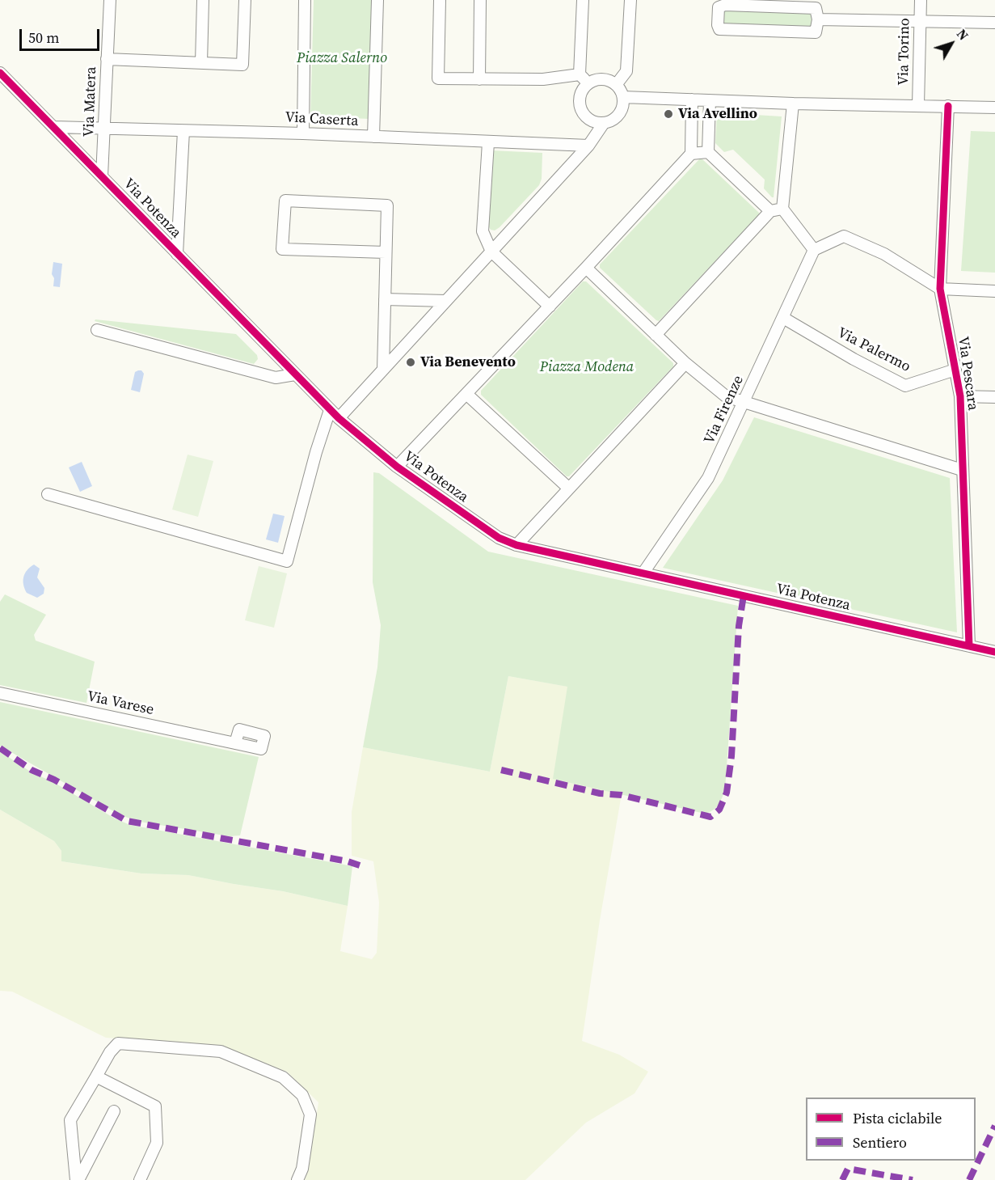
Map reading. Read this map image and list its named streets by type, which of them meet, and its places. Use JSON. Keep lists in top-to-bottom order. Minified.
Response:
{"streets":{"street":["Via Torino","Via Matera","Via Caserta","Via Potenza","Via Palermo","Via Pescara","Via Firenze","Via Varese"]},"crossings":[["Via Matera","Via Caserta"],["Via Matera","Via Potenza"],["Via Caserta","Via Potenza"],["Via Potenza","Via Pescara"],["Via Potenza","Via Firenze"],["Via Palermo","Via Pescara"],["Via Palermo","Via Firenze"]],"parks":["Piazza Salerno","Piazza Modena"],"places":["Via Avellino","Via Benevento"],"legend":["Pista ciclabile","Sentiero"],"scale_bar":"50 m","north":"top right"}
